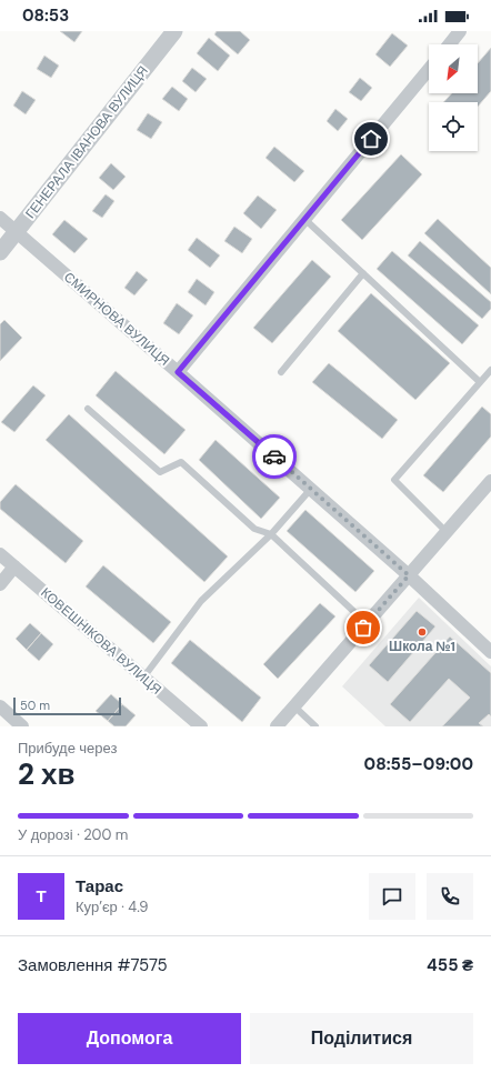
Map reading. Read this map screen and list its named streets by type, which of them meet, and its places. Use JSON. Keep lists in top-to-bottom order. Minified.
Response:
{"streets":{"street":["ГЕНЕРАЛА ІВАНОВА ВУЛИЦЯ","СМИРНОВА ВУЛИЦЯ","КОВЕШНІКОВА ВУЛИЦЯ"]},"crossings":[["ГЕНЕРАЛА ІВАНОВА ВУЛИЦЯ","СМИРНОВА ВУЛИЦЯ"]],"places":["Школа №1"],"scale_bar":"50 m","north":"bottom left","page":{"status":"08:53","scale":"50 m","heading":["2 хв","Прибуде через","08:55–09:00"],"panel":["Тарас","Кур’єр · 4.9","Замовлення #7575","455 ₴"],"bar":"У дорозі · 200 m","round":"Т","buttons":["Допомога","Поділитися"]}}
